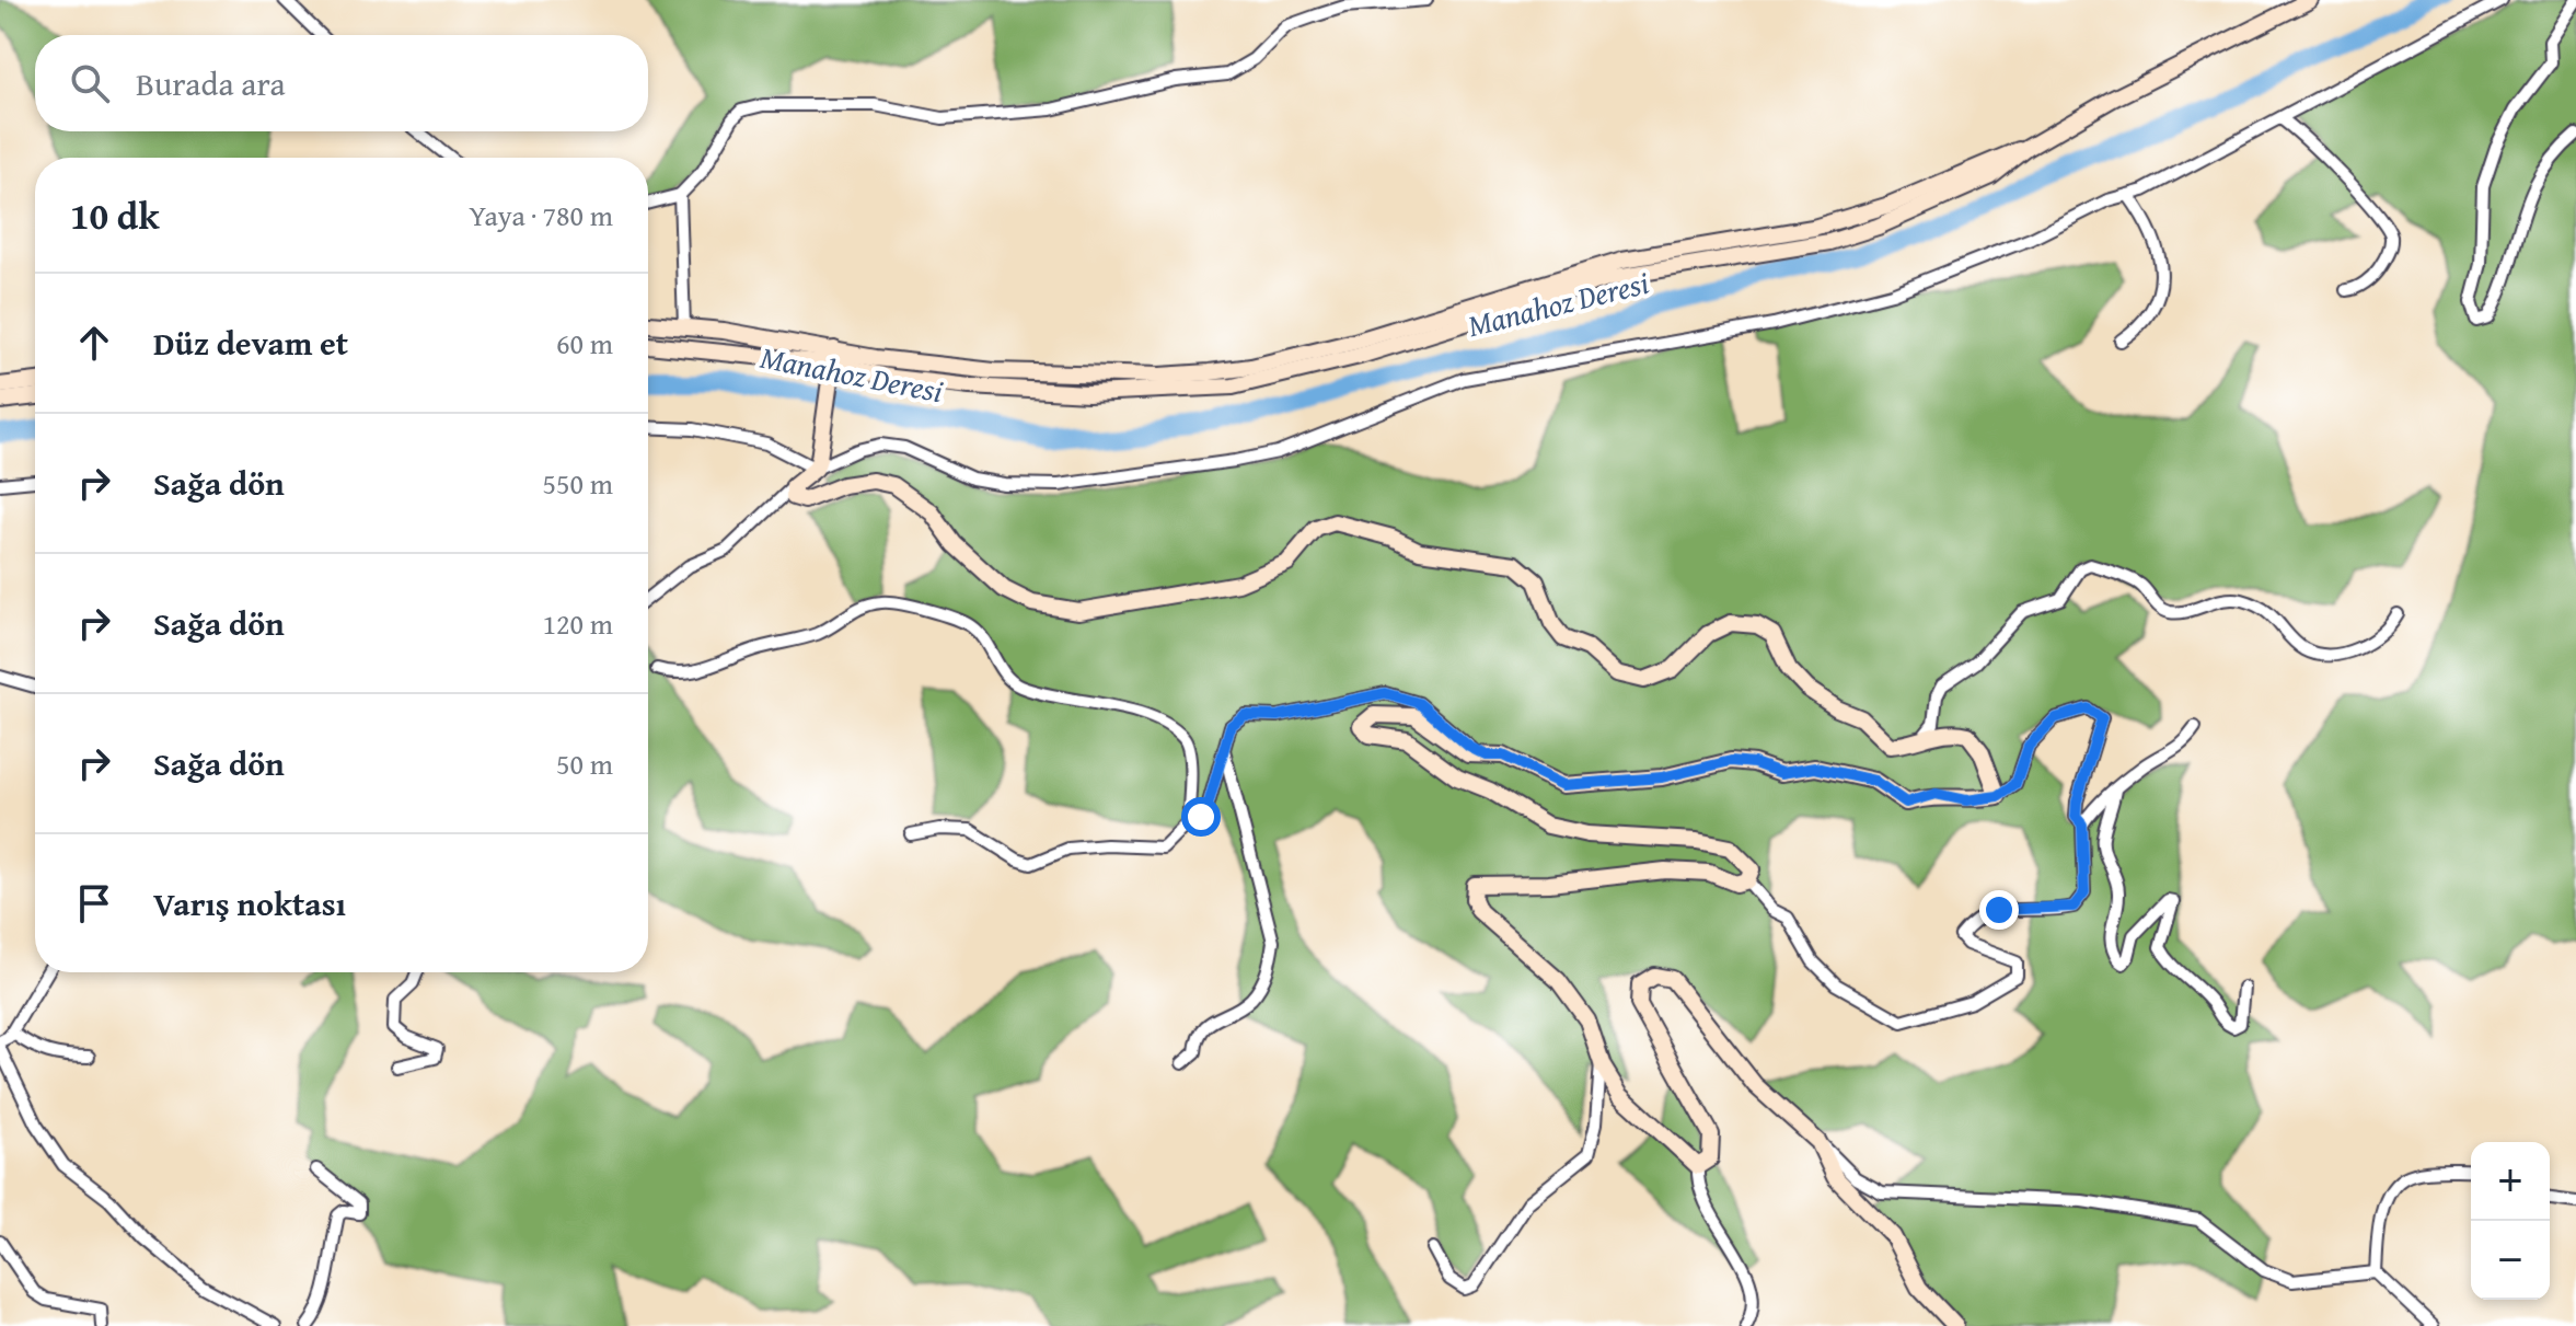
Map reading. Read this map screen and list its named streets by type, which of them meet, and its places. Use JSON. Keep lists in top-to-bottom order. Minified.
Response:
{"water":["Manahoz Deresi"],"page":{"search":"Burada ara","heading":["10 dk","Yaya · 780 m"],"list":[["Düz devam et","60 m"],["Sağa dön","550 m"],["Sağa dön","120 m"],["Sağa dön","50 m"],"Varış noktası"],"map_buttons":["+","−"]}}
